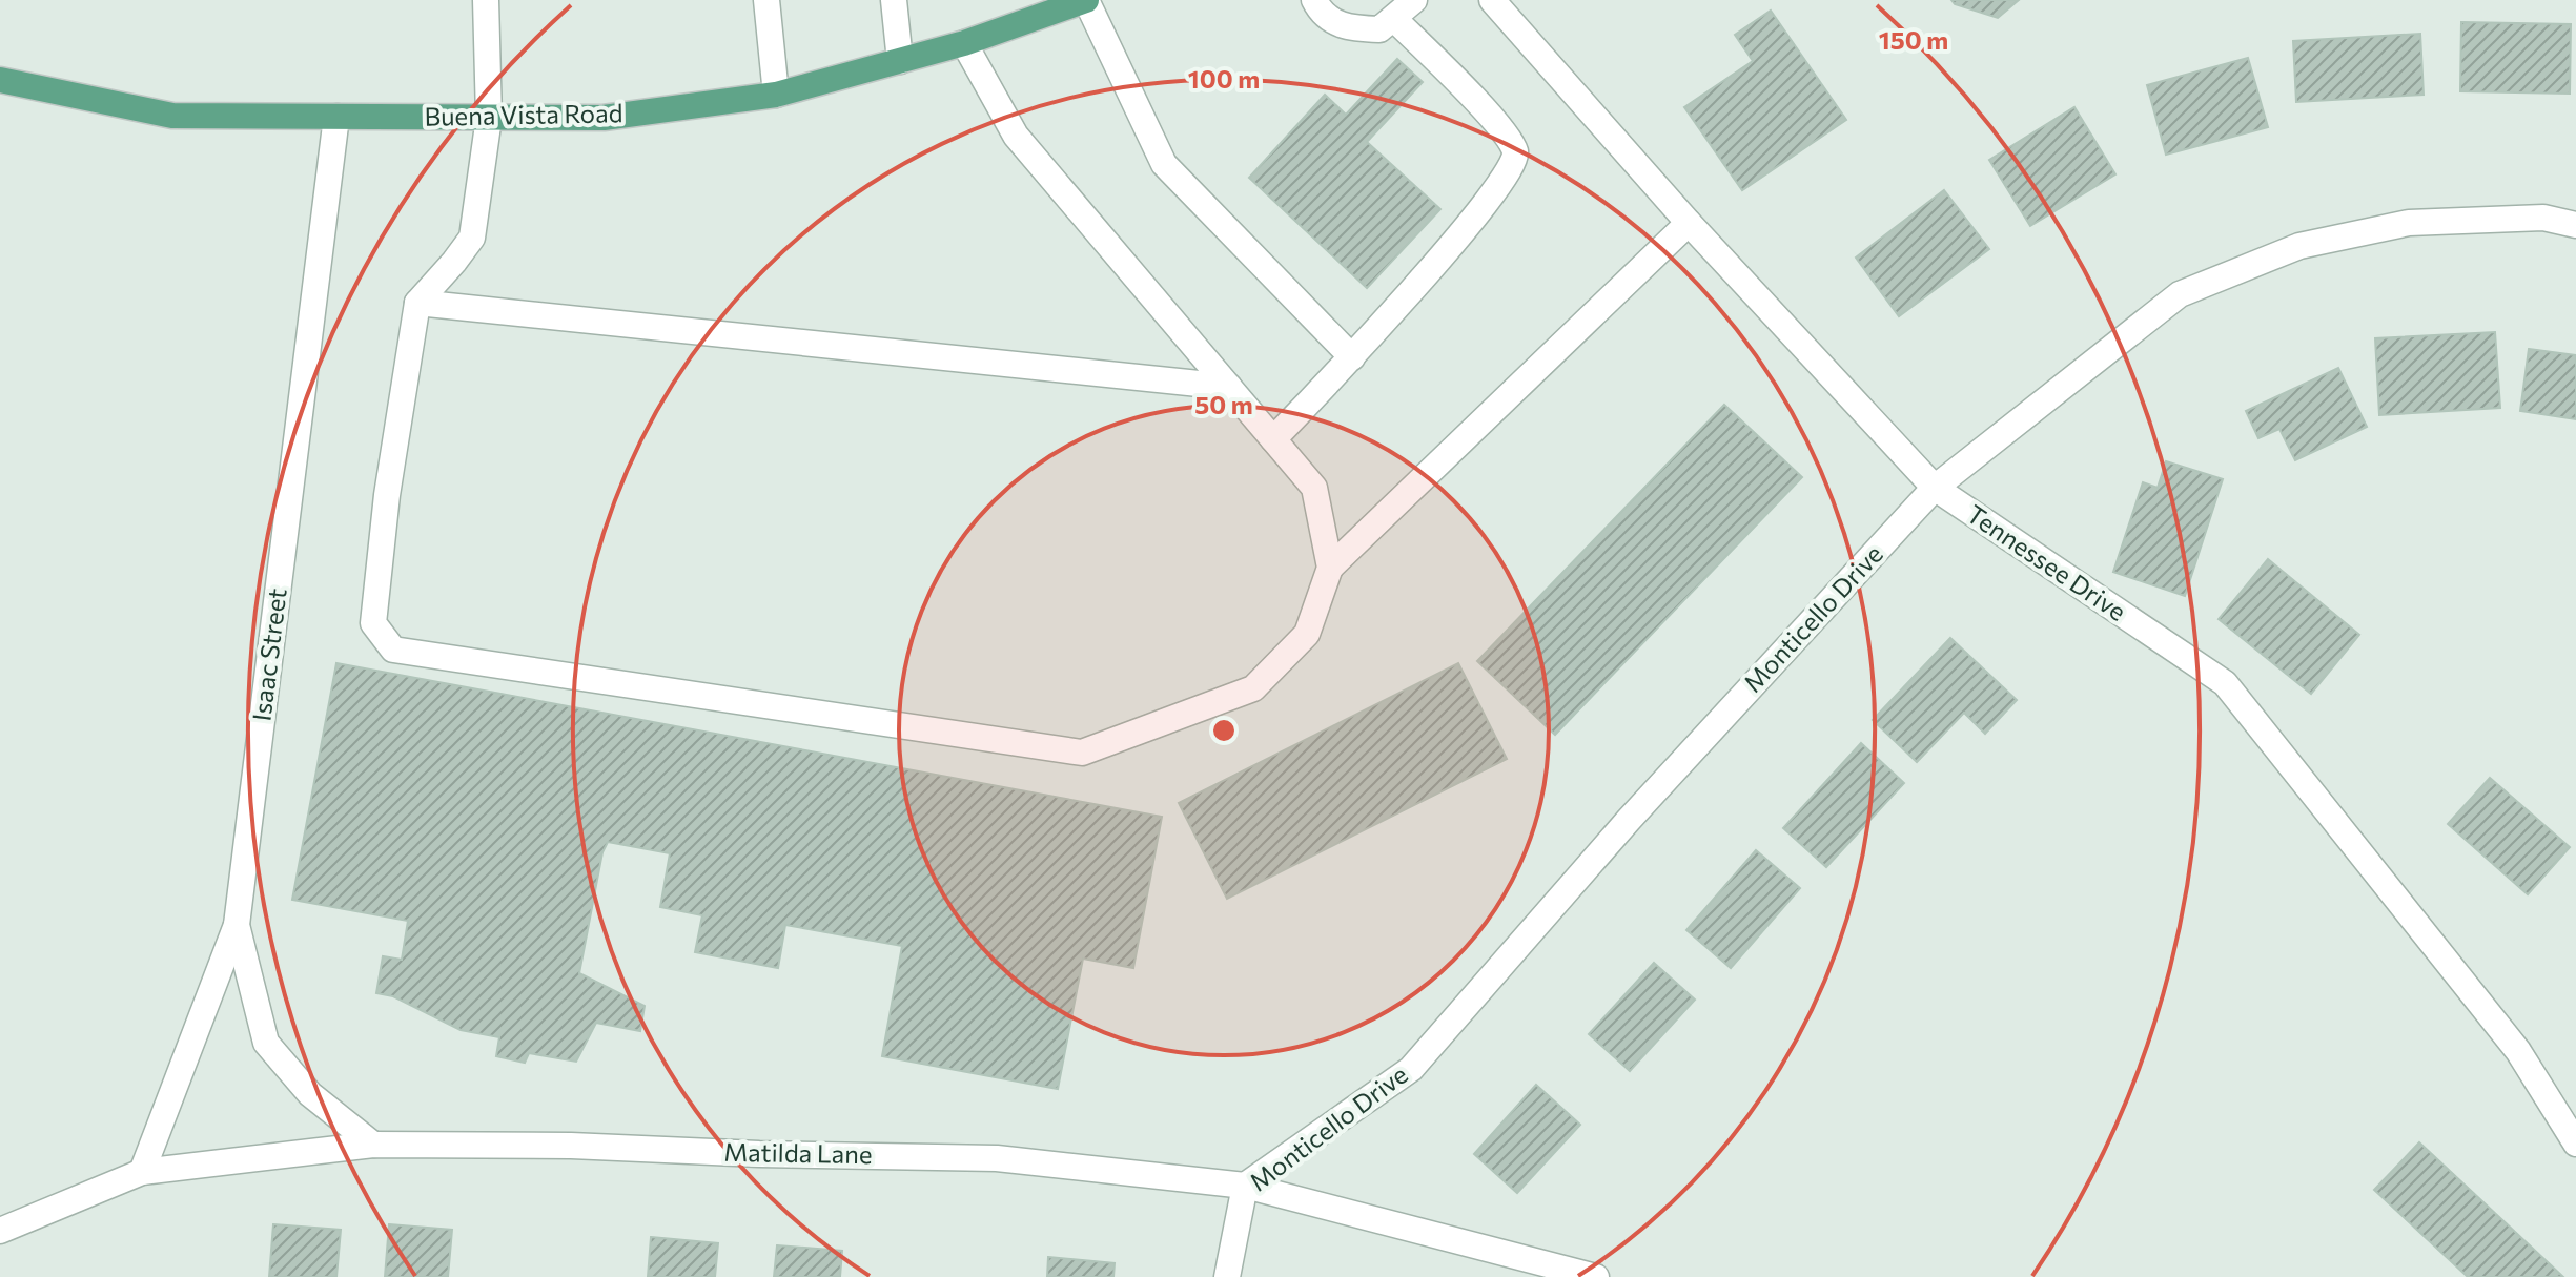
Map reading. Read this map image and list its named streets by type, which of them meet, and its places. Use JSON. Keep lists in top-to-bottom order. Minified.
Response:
{"streets":{"main road":["Buena Vista Road"],"street":["Tennessee Drive","Monticello Drive","Isaac Street","Matilda Lane"]},"crossings":[["Buena Vista Road","Isaac Street"],["Tennessee Drive","Monticello Drive"],["Monticello Drive","Matilda Lane"],["Isaac Street","Matilda Lane"]],"rings":["150 m","100 m","50 m"]}
